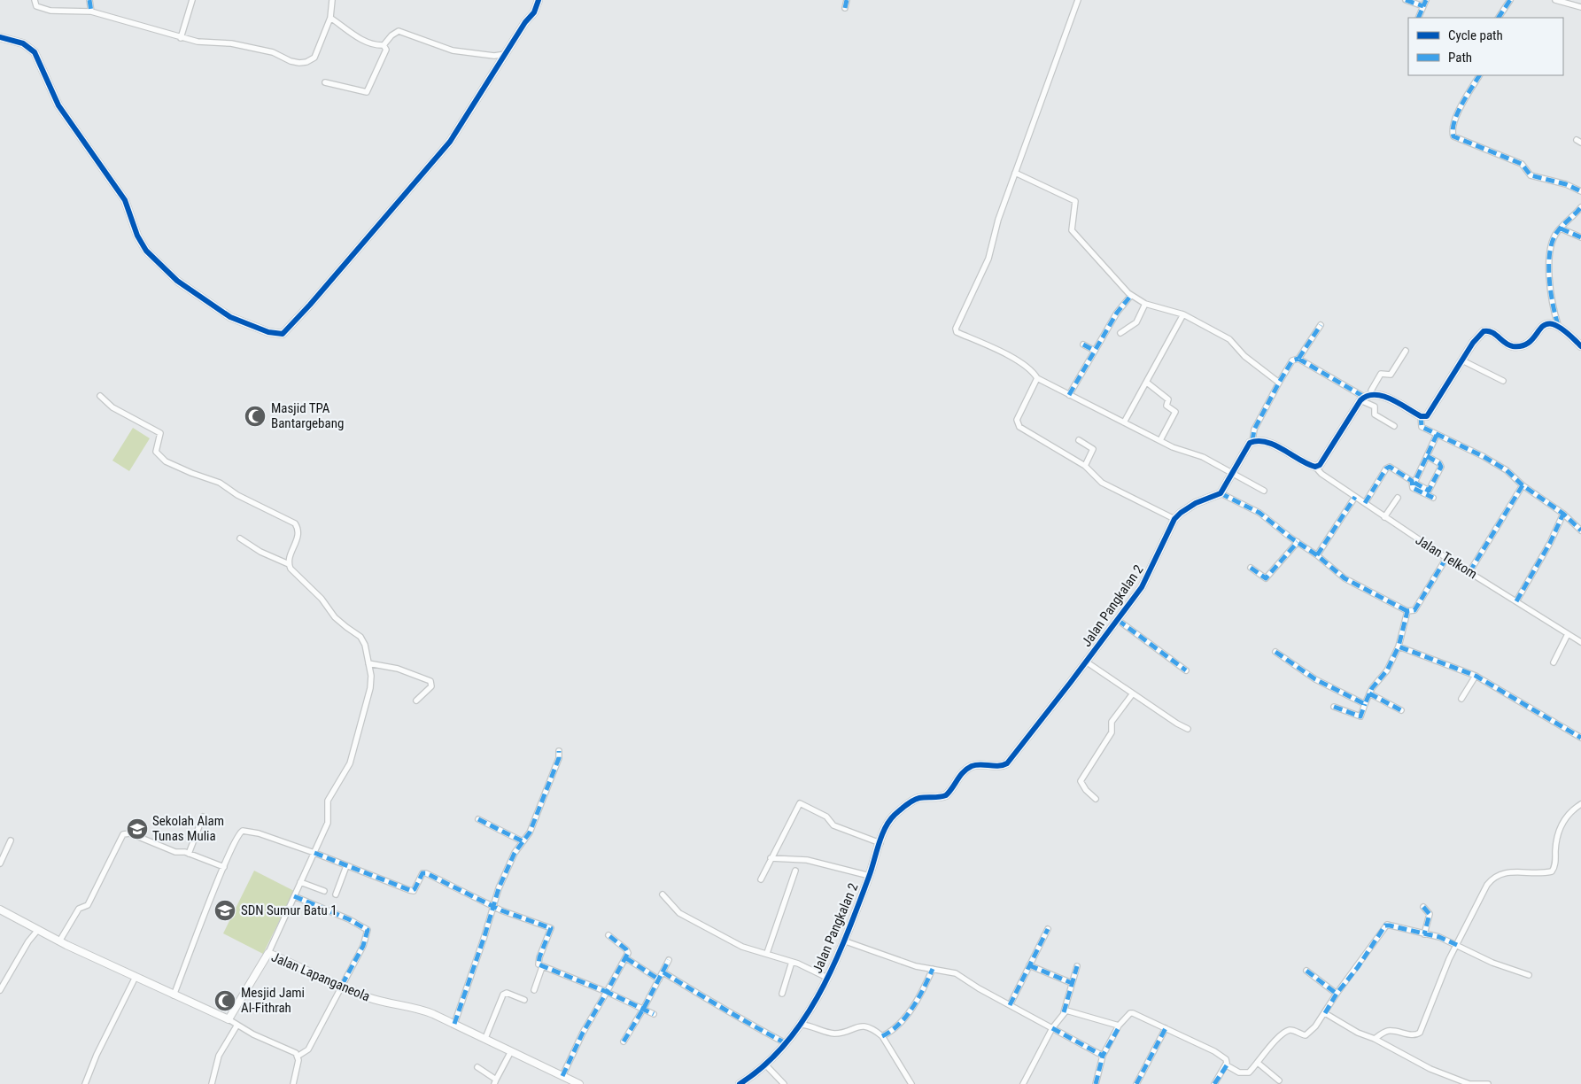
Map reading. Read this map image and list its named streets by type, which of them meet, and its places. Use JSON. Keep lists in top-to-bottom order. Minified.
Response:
{"streets":{"street":["Jalan Telkom","Jalan Pangkalan 2","Jalan Lapanganeola"]},"places":{"mosque":["Masjid TPA Bantargebang","Mesjid Jami Al-Fithrah"],"school or university":["Sekolah Alam Tunas Mulia","SDN Sumur Batu 1"]},"legend":["Cycle path","Path"]}
